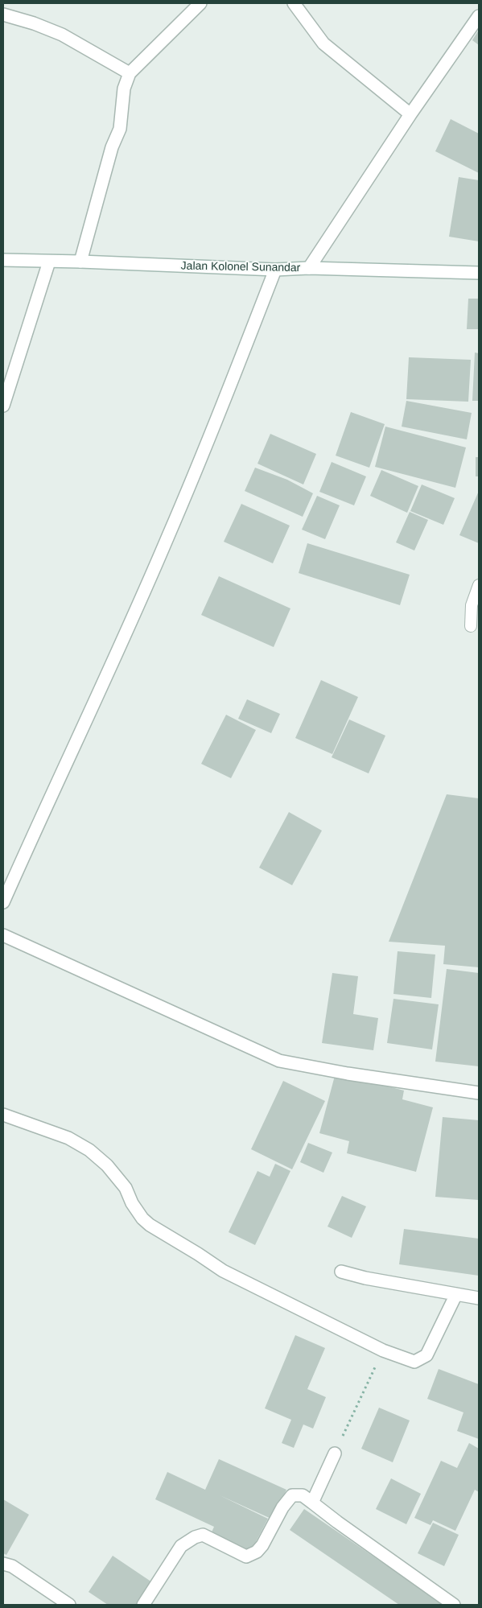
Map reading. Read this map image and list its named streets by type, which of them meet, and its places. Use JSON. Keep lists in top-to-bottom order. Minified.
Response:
{"streets":{"street":["Jalan Kolonel Sunandar"]}}
